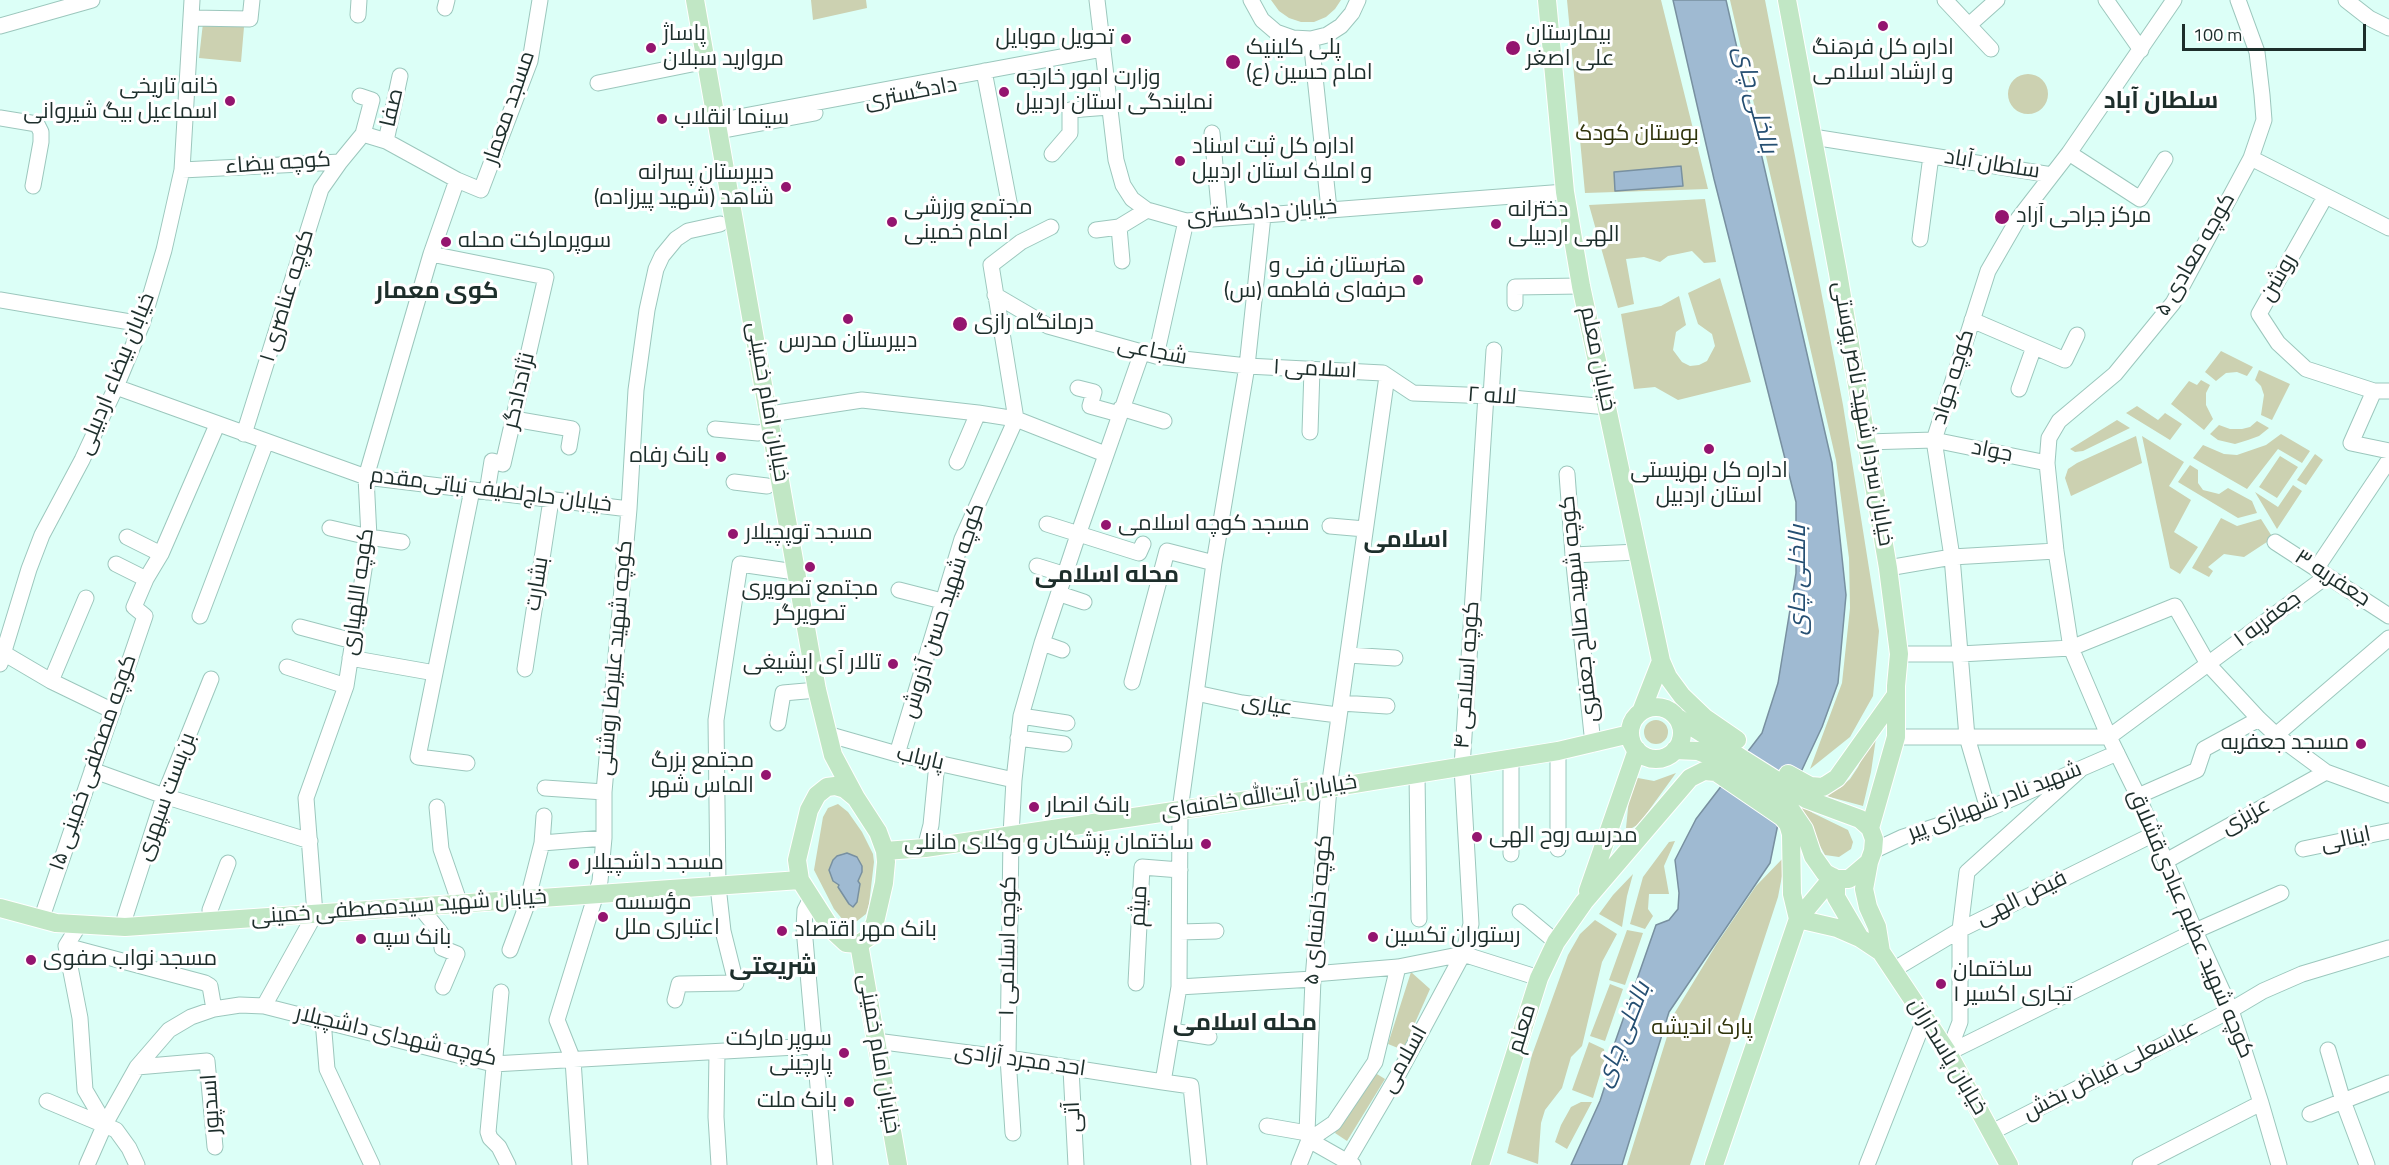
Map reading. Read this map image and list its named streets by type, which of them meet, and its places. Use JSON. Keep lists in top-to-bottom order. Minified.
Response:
{"streets":{"main road":["خیابان معلم","خیابان امام خمینی","خیابان سردار شهید ناصر پوستی","خیابان آیت‌الله خامنه‌ای","خیابان شهید سیدمصطفی خمینی","معلم","خیابان پاسداران"],"street":["دادگستری","صفا","مسجد معمار","کوچه بیضاء","سلطان آباد","خیابان دادگستری","کوچه معادی ۵","روشن","کوچه عناصری ۱","شجاعی","اسلامی ۱","خیابان بیضاء اردبیلی","کوچه جواد","نژاددادگر","لاله ۲","جواد","خیابان حاج‌لطیف نباتی‌مقدم","جعفریه ۳","بشارت","کوچه اللهیاری","کوچه شهید صالح جعفری","کوچه شهید حسن آذروش","جعفریه ۱","کوچه شهید علیرضا روشنی","کوچه اسلامی ۴","عیاری","پاریاب","کوچه مصطفی خمینی ۱۵","بن‌بست سپهری","شهید نادر شهبازی پیر","عزیزی","اینالی","فیض الهی","میثم","کوچه خامنه‌ای ۵","کوچه شهید عظیم عبادی‌قشلاق","کوچه اسلامی ۱","کوچه شهدای داشچیلار","اسلامی","احد مجرد آزادی","عباسعلی فیاض بخش","اسدپور","آتی"]},"crossings":[["دادگستری","خیابان دادگستری"],["دادگستری","خیابان امام خمینی"],["مسجد معمار","کوچه اللهیاری"],["کوچه بیضاء","کوچه عناصری ۱"],["کوچه بیضاء","خیابان بیضاء اردبیلی"],["سلطان آباد","کوچه جواد"],["سلطان آباد","خیابان سردار شهید ناصر پوستی"],["خیابان دادگستری","خیابان معلم"],["خیابان دادگستری","کوچه اسلامی ۱"],["کوچه معادی ۵","جواد"],["کوچه معادی ۵","جعفریه ۱"],["کوچه معادی ۵","شهید نادر شهبازی پیر"],["کوچه معادی ۵","کوچه شهید عظیم عبادی‌قشلاق"],["کوچه عناصری ۱","خیابان حاج‌لطیف نباتی‌مقدم"],["شجاعی","اسلامی ۱"],["شجاعی","کوچه اسلامی ۱"],["خیابان معلم","لاله ۲"],["اسلامی ۱","لاله ۲"],["اسلامی ۱","کوچه خامنه‌ای ۵"],["خیابان بیضاء اردبیلی","خیابان حاج‌لطیف نباتی‌مقدم"],["کوچه جواد","جواد"],["کوچه جواد","شهید نادر شهبازی پیر"],["نژاددادگر","خیابان حاج‌لطیف نباتی‌مقدم"],["نژاددادگر","کوچه اللهیاری"],["لاله ۲","کوچه اسلامی ۴"],["لاله ۲","کوچه خامنه‌ای ۵"],["خیابان امام خمینی","کوچه شهید علیرضا روشنی"],["خیابان امام خمینی","پاریاب"],["خیابان امام خمینی","خیابان آیت‌الله خامنه‌ای"],["خیابان امام خمینی","احد مجرد آزادی"],["خیابان سردار شهید ناصر پوستی","جواد"],["خیابان حاج‌لطیف نباتی‌مقدم","بشارت"],["خیابان حاج‌لطیف نباتی‌مقدم","کوچه اللهیاری"],["خیابان حاج‌لطیف نباتی‌مقدم","کوچه شهید علیرضا روشنی"],["جعفریه ۳","جعفریه ۱"],["کوچه اللهیاری","خیابان شهید سیدمصطفی خمینی"],["کوچه شهید صالح جعفری","خیابان آیت‌الله خامنه‌ای"],["کوچه شهید حسن آذروش","پاریاب"],["کوچه شهید علیرضا روشنی","خیابان شهید سیدمصطفی خمینی"],["کوچه شهید علیرضا روشنی","کوچه شهدای داشچیلار"],["کوچه اسلامی ۴","خیابان آیت‌الله خامنه‌ای"],["کوچه اسلامی ۴","اسلامی"],["عیاری","کوچه خامنه‌ای ۵"],["پاریاب","کوچه اسلامی ۱"],["کوچه مصطفی خمینی ۱۵","خیابان شهید سیدمصطفی خمینی"],["بن‌بست سپهری","خیابان شهید سیدمصطفی خمینی"],["خیابان آیت‌الله خامنه‌ای","کوچه خامنه‌ای ۵"],["خیابان آیت‌الله خامنه‌ای","کوچه اسلامی ۱"],["شهید نادر شهبازی پیر","کوچه شهید عظیم عبادی‌قشلاق"],["عزیزی","کوچه شهید عظیم عبادی‌قشلاق"],["فیض الهی","کوچه شهید عظیم عبادی‌قشلاق"],["فیض الهی","خیابان پاسداران"],["کوچه شهید عظیم عبادی‌قشلاق","عباسعلی فیاض بخش"],["کوچه اسلامی ۱","احد مجرد آزادی"],["کوچه شهدای داشچیلار","اسدپور"],["خیابان پاسداران","عباسعلی فیاض بخش"],["احد مجرد آزادی","آتی"]],"districts":["سلطان آباد","کوی معمار","اسلامی","محله اسلامی","شریعتی","محله اسلامی"],"water":["بالخلی چای"],"parks":["بوستان کودک","پارک اندیشه"],"places":["اداره کل فرهنگ و ارشاد اسلامی","تحویل موبایل","پاساژ مروارید سبلان","بیمارستان علی اصغر","پلی کلینیک امام حسین (ع)","وزارت امور خارجه نمایندگی استان اردبیل","خانه تاریخی اسماعیل بیگ شیروانی","سینما انقلاب","اداره کل ثبت اسناد و املاک استان اردبیل","دبیرستان پسرانه شاهد (شهید پیرزاده)","مرکز جراحی آراد","مجتمع ورزشی امام خمینی","دخترانه الهی اردبیلی","سوپرمارکت محله","هنرستان فنی و حرفه‌ای فاطمه (س)","دبیرستان مدرس","درمانگاه رازی","اداره کل بهزیستی استان اردبیل","بانک رفاه","مسجد کوچه اسلامی","مسجد توپچیلار","مجتمع تصویری تصویرگر","تالار آی ایشیغی","مسجد جعفریه","مجتمع بزرگ الماس شهر","بانک انصار","مدرسه روح الهی","ساختمان پزشکان و وکلای مانلی","مسجد داشچیلار","مؤسسه اعتباری ملل","بانک مهر اقتصاد","رستوران تکسین","بانک سپه","مسجد نواب صفوی","ساختمان تجاری اکسیر ۱","سوپر مارکت پارچینی","بانک ملت"],"scale_bar":"100 m"}
